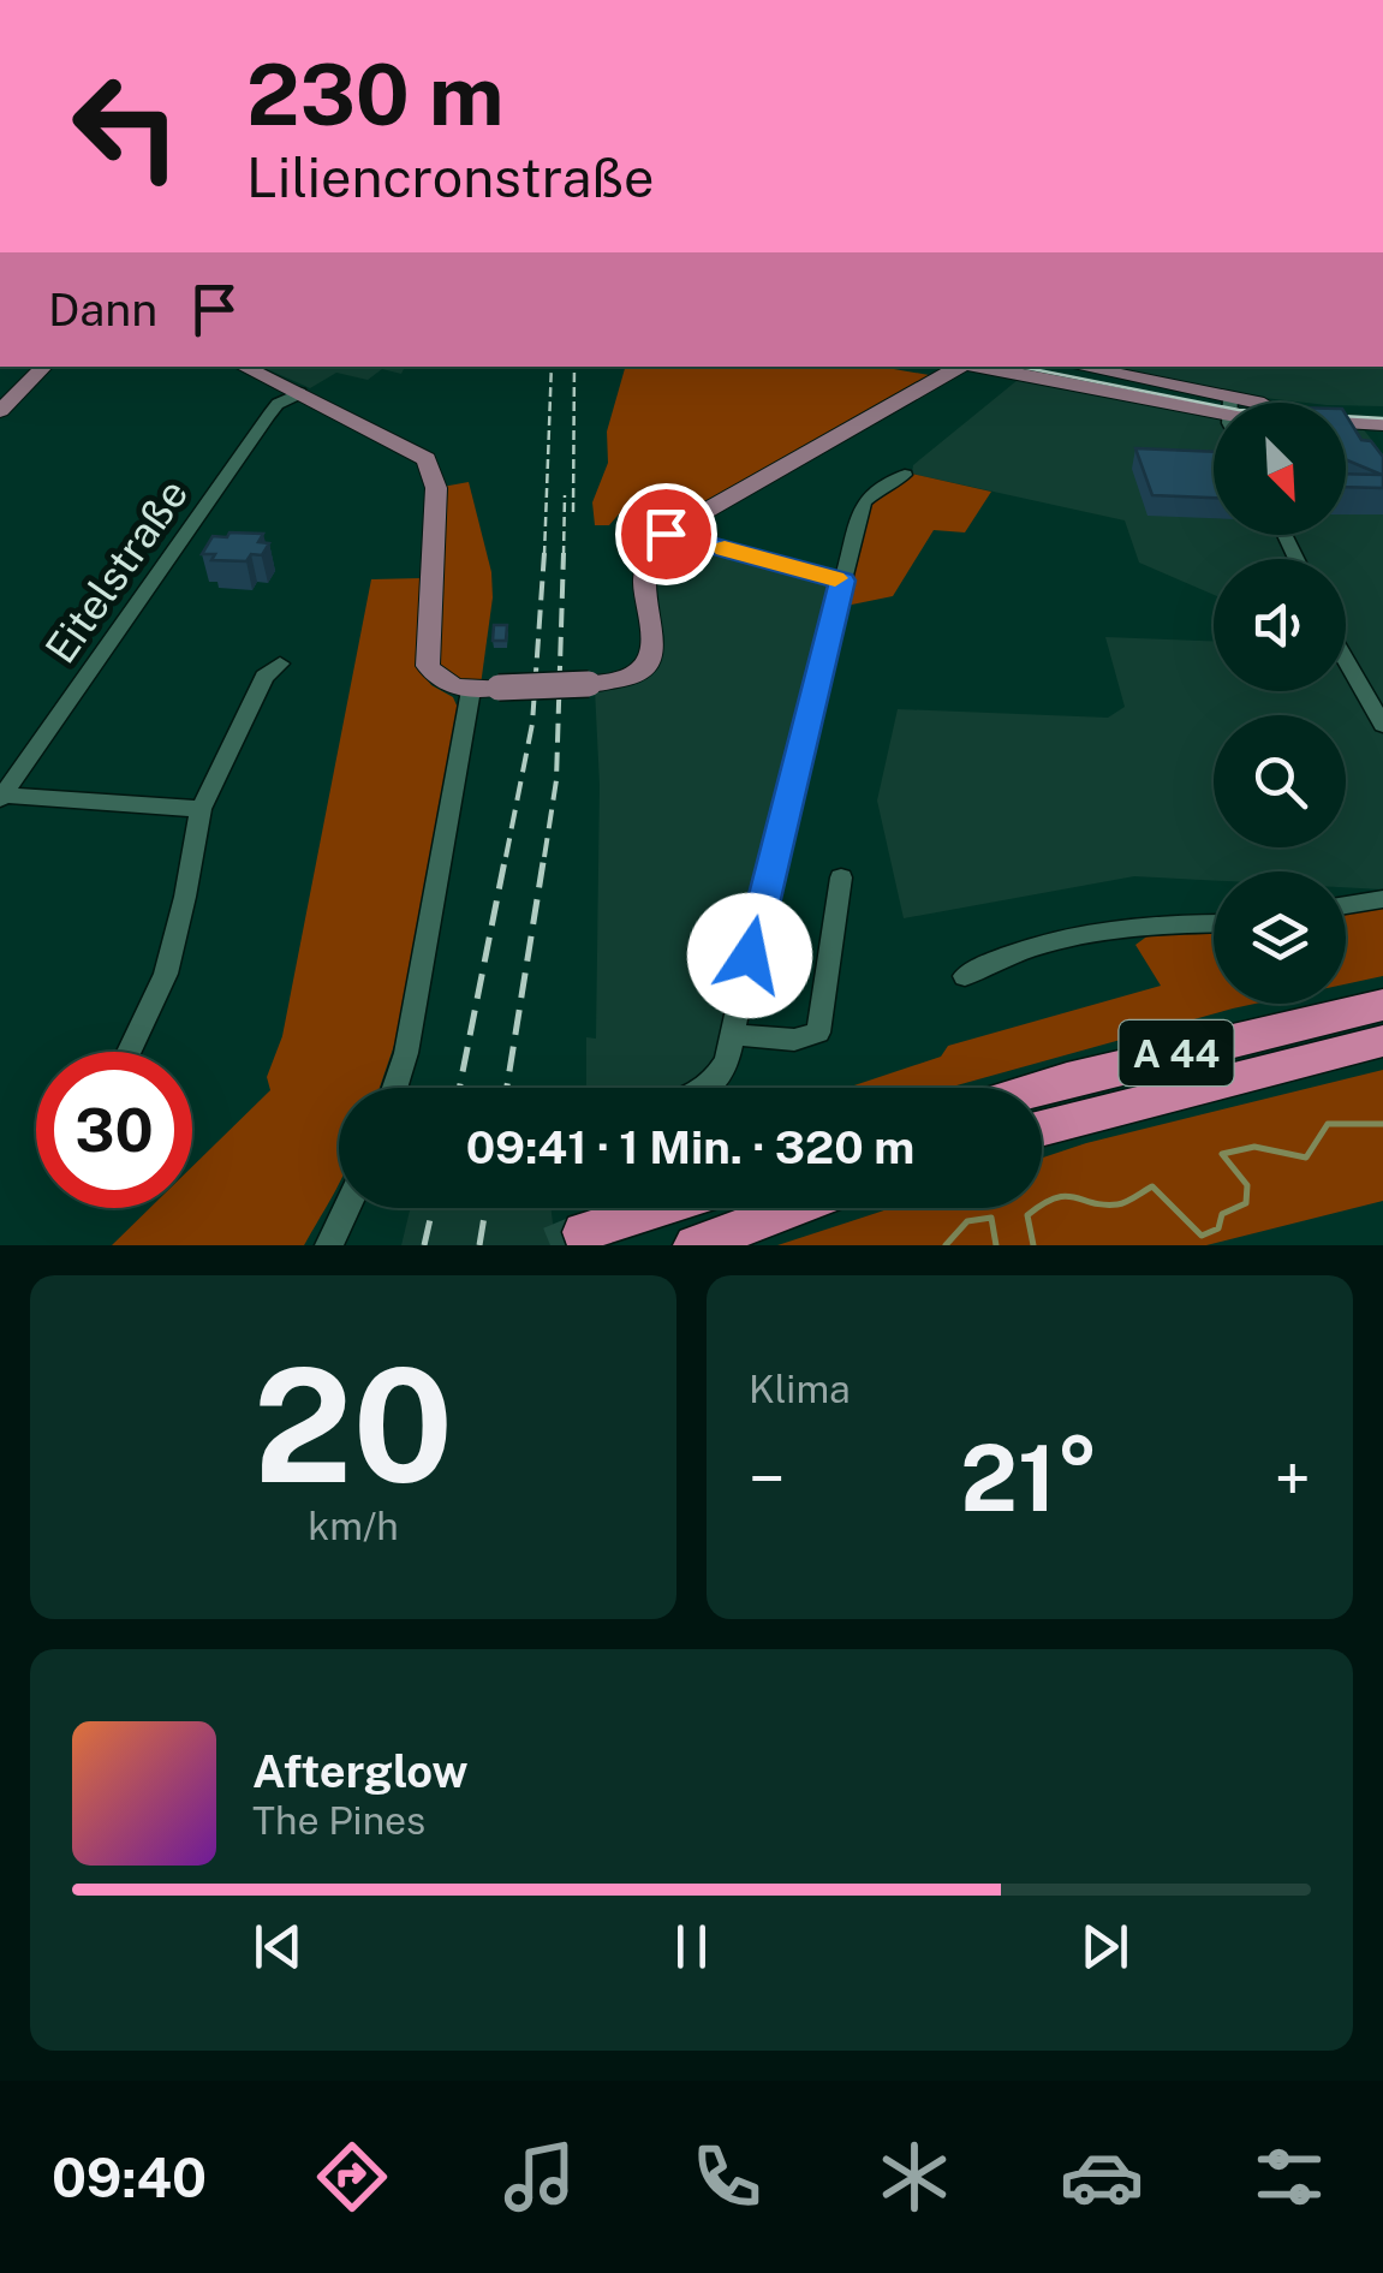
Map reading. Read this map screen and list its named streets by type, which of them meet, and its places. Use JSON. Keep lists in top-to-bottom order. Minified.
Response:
{"streets":{"highway":["A 44"],"street":["Eitelstraße"]},"north":"bottom right","page":{"turn":["230 m","Liliencronstraße"],"then":"Dann","limit":"30","trip":"09:41 · 1 Min. · 320 m","tile":[["20","km/h"],"Klima"],"heat":["−","21°","+"],"song":["Afterglow","The Pines"],"tabs":"09:40"}}
